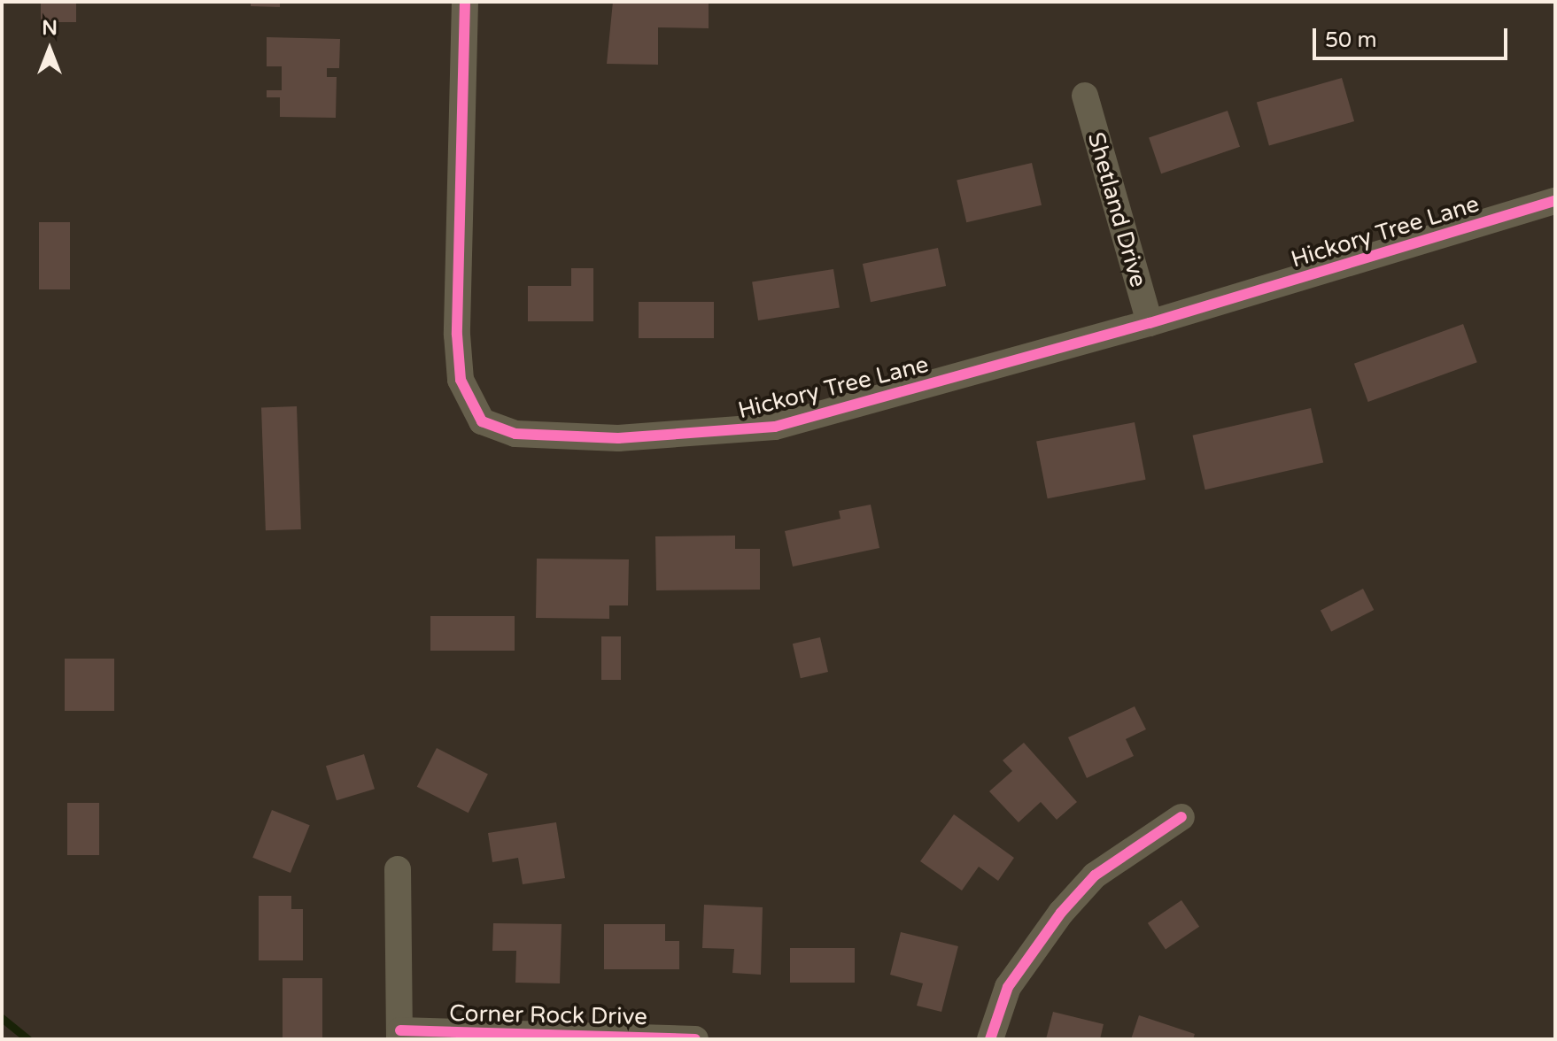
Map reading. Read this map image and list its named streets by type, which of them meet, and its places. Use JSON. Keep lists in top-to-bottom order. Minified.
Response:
{"streets":{"street":["Shetland Drive","Hickory Tree Lane","Corner Rock Drive"]},"crossings":[["Shetland Drive","Hickory Tree Lane"]],"scale_bar":"50 m","north":"top"}
